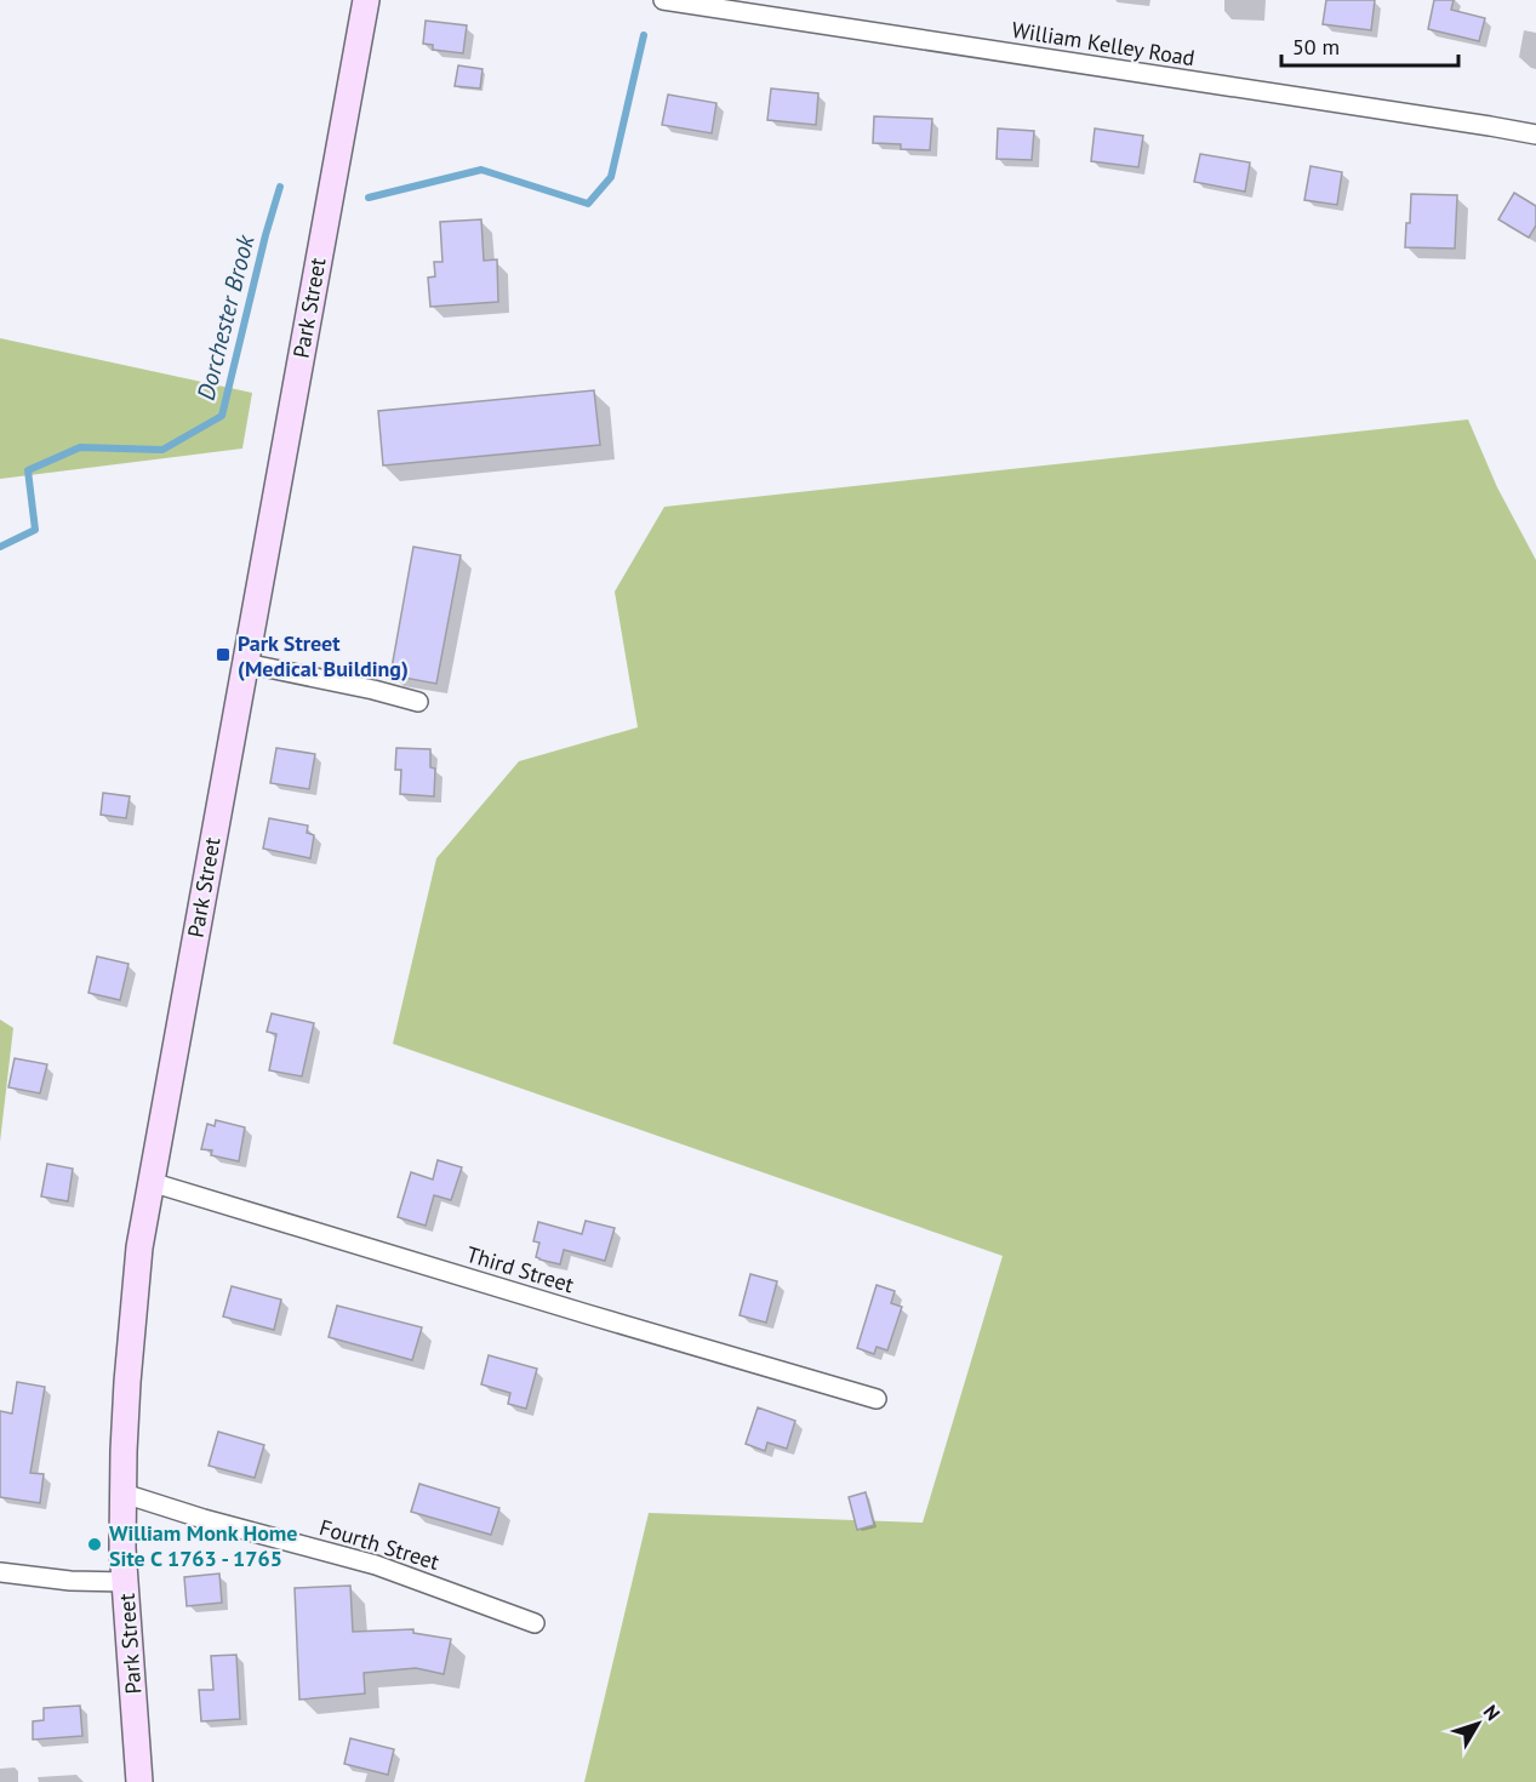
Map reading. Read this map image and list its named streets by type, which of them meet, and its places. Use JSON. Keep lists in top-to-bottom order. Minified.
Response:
{"streets":{"main road":["Park Street"],"street":["William Kelley Road","Third Street","Fourth Street"]},"crossings":[["Park Street","Third Street"],["Park Street","Fourth Street"]],"water":["Dorchester Brook"],"places":{"transit":["Park Street (Medical Building)"],"other":["William Monk Home Site C 1763 - 1765"]},"scale_bar":"50 m","north":"top right"}
